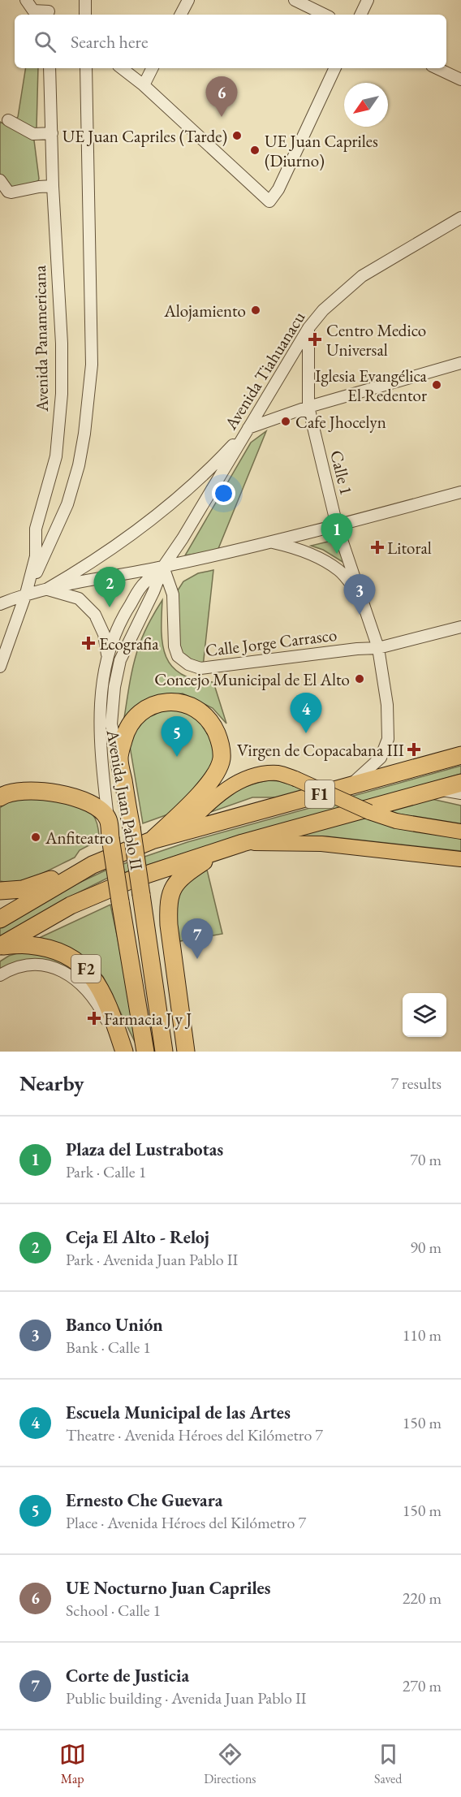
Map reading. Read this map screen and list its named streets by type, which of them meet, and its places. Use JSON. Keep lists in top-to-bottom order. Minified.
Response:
{"streets":{"highway":["F1","Avenida Juan Pablo II","F2"],"street":["Avenida Panamericana","Avenida Tiahuanacu","Calle 1","Calle Jorge Carrasco"]},"crossings":[["Avenida Tiahuanacu","Calle 1"],["Avenida Tiahuanacu","Calle Jorge Carrasco"],["Avenida Tiahuanacu","Avenida Juan Pablo II"],["Calle 1","Calle Jorge Carrasco"],["Calle 1","F1"],["Calle Jorge Carrasco","Avenida Juan Pablo II"],["F1","F2"]],"places":{"other":["UE Juan Capriles (Tarde)","UE Juan Capriles (Diurno)","Alojamiento","Iglesia Evangélica El Redentor","Cafe Jhocelyn","Concejo Municipal de El Alto","Anfiteatro"],"health":["Centro Medico Universal","Litoral","Ecografia","Virgen de Copacabana III","Farmacia J y J"]},"north":"bottom left","page":{"search":"Search here","pins":["6","1","2","3","4","5","7"],"heading":["Nearby","7 results"],"list":[{"mark":"1","name":"Plaza del Lustrabotas","note":"Park · Calle 1","value":"70 m"},{"mark":"2","name":"Ceja El Alto - Reloj","note":"Park · Avenida Juan Pablo II","value":"90 m"},{"mark":"3","name":"Banco Unión","note":"Bank · Calle 1","value":"110 m"},{"mark":"4","name":"Escuela Municipal de las Artes","note":"Theatre · Avenida Héroes del Kilómetro 7","value":"150 m"},{"mark":"5","name":"Ernesto Che Guevara","note":"Place · Avenida Héroes del Kilómetro 7","value":"150 m"},{"mark":"6","name":"UE Nocturno Juan Capriles","note":"School · Calle 1","value":"220 m"},{"mark":"7","name":"Corte de Justicia","note":"Public building · Avenida Juan Pablo II","value":"270 m"}],"nav":["Map","Directions","Saved"]}}
